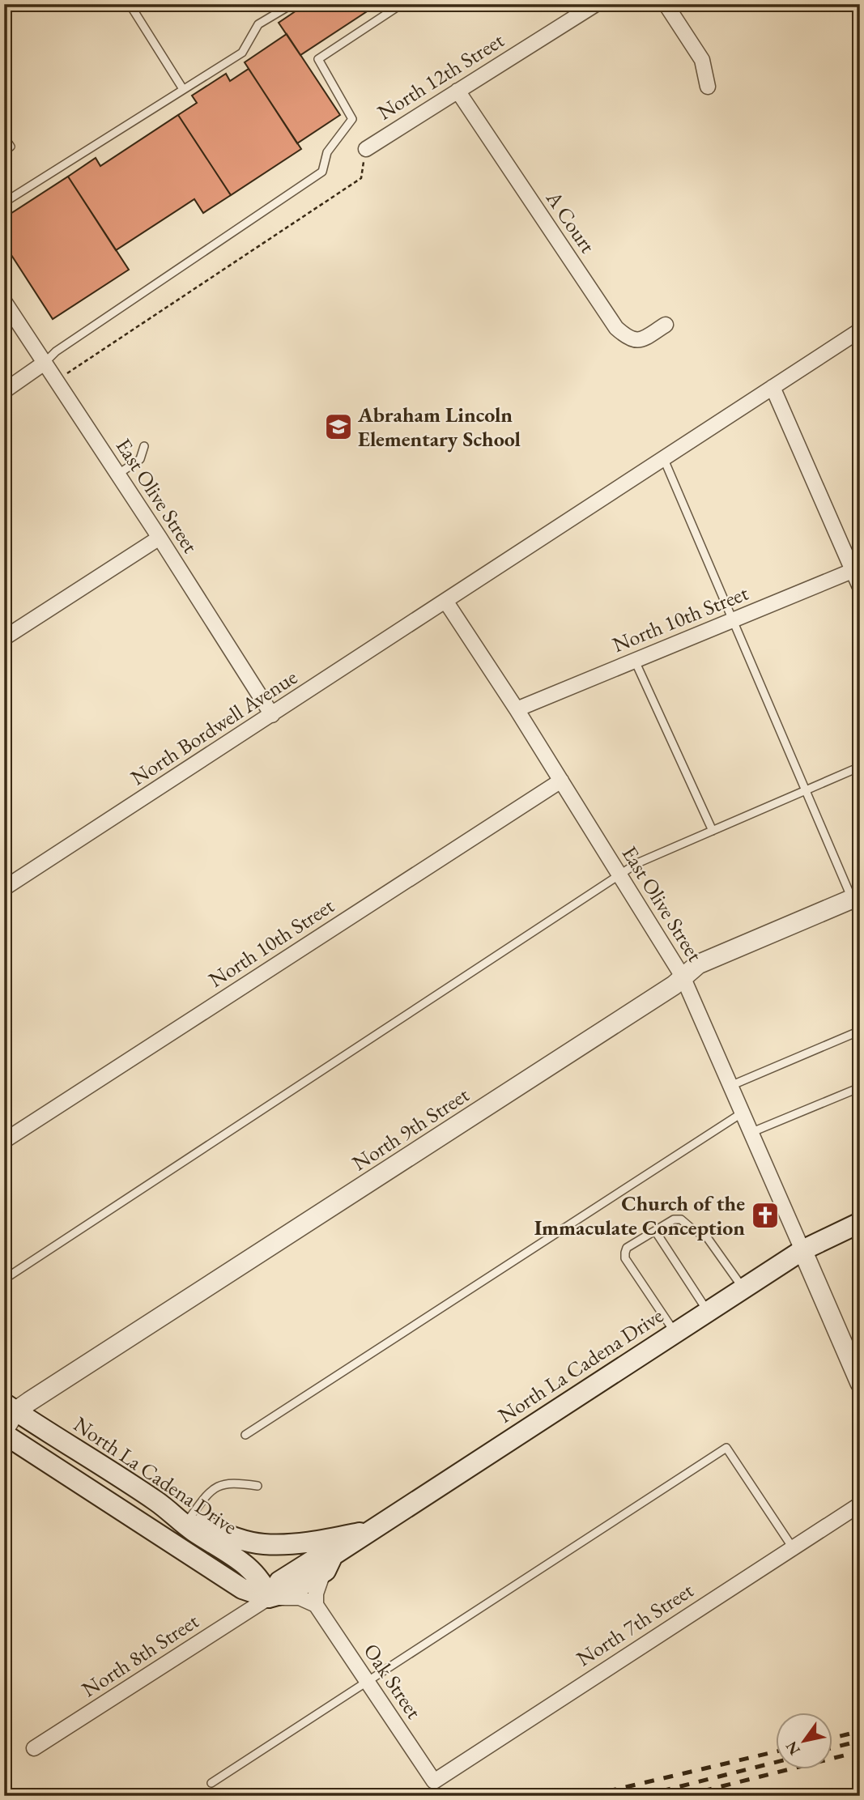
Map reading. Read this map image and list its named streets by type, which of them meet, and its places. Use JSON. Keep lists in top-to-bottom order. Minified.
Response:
{"streets":{"main road":["North La Cadena Drive"],"street":["North 12th Street","A Court","East Olive Street","North 10th Street","North Bordwell Avenue","North 9th Street","North 7th Street","North 8th Street","Oak Street"]},"crossings":[["North 12th Street","A Court"],["East Olive Street","North 10th Street"],["East Olive Street","North Bordwell Avenue"],["East Olive Street","North 9th Street"],["East Olive Street","North La Cadena Drive"],["North 9th Street","North La Cadena Drive"],["North La Cadena Drive","North 8th Street"],["North 7th Street","Oak Street"]],"places":{"school or university":["Abraham Lincoln Elementary School"],"church":["Church of the Immaculate Conception"]},"north":"bottom left"}
